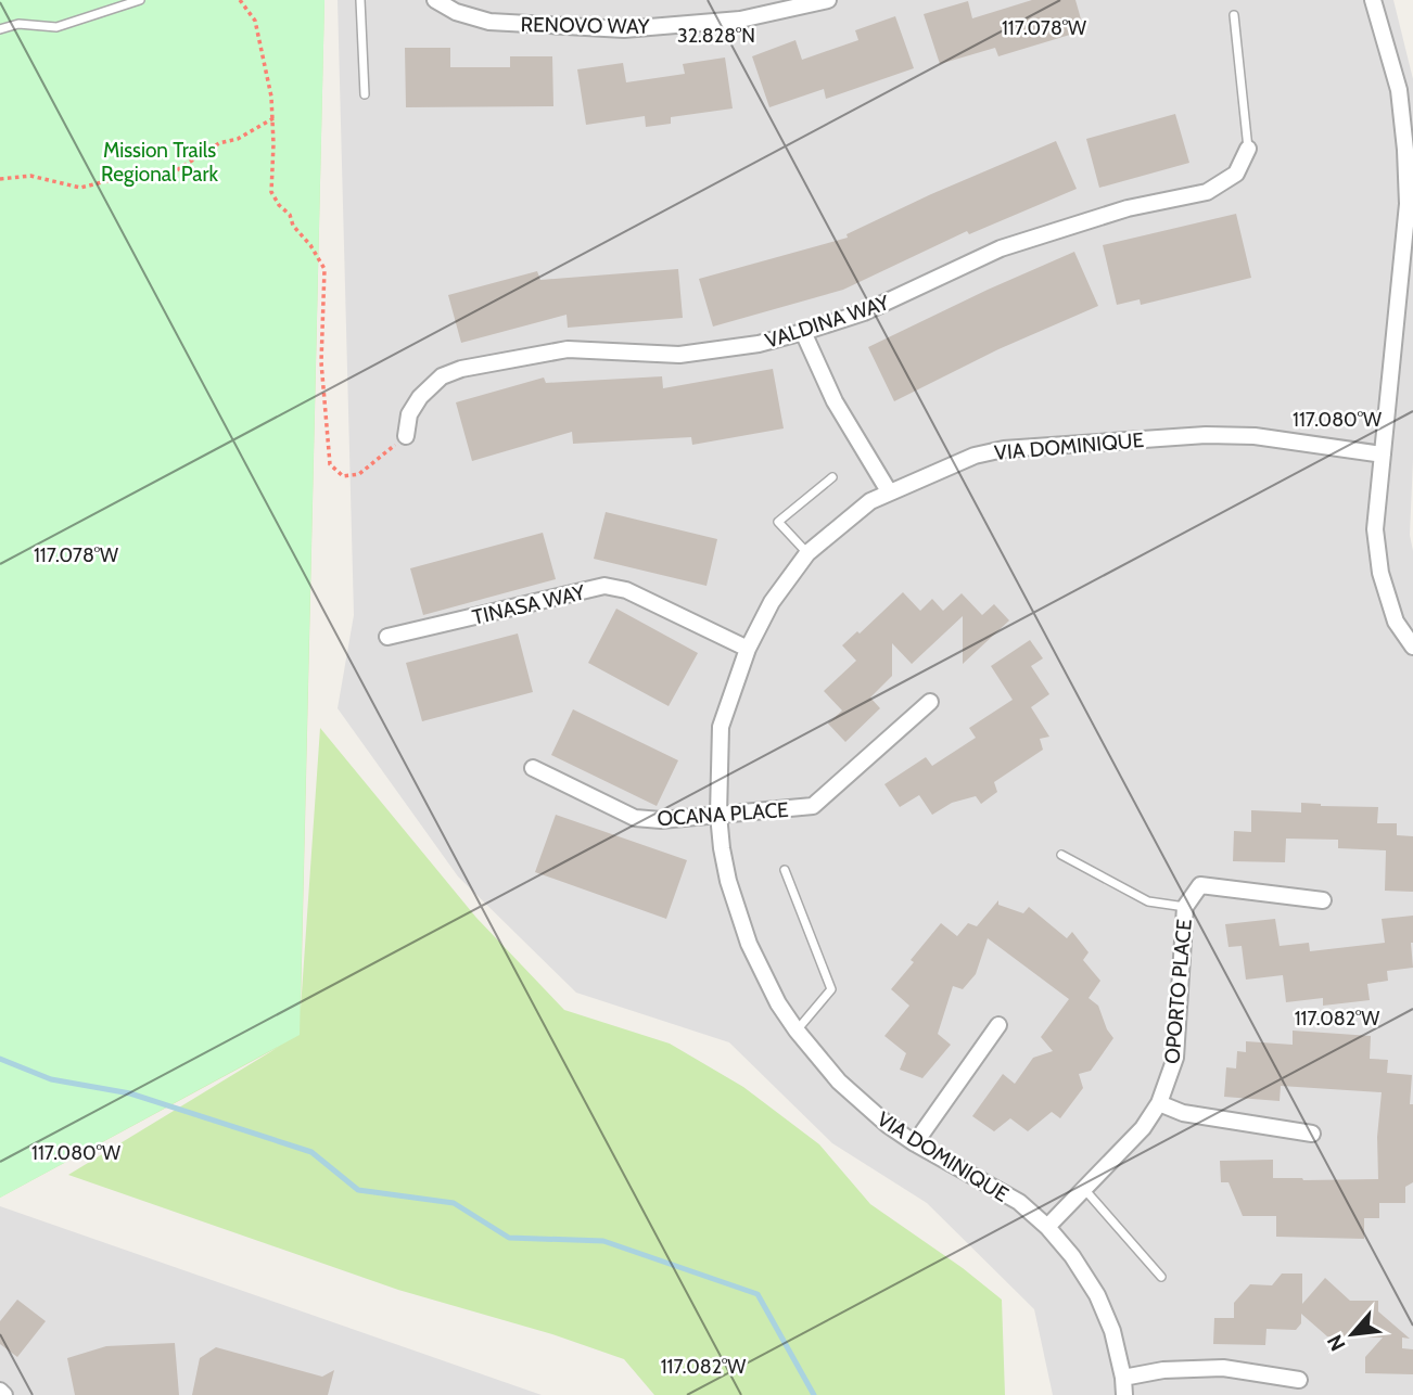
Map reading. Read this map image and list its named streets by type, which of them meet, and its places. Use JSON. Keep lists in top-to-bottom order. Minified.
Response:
{"streets":{"street":["RENOVO WAY","VALDINA WAY","VIA DOMINIQUE","TINASA WAY","OCANA PLACE","OPORTO PLACE"]},"crossings":[["VIA DOMINIQUE","TINASA WAY"],["VIA DOMINIQUE","OCANA PLACE"],["VIA DOMINIQUE","OPORTO PLACE"]],"parks":["Mission Trails Regional Park"],"north":"bottom left","coordinates":["117.078°W","32.828°N","117.080°W","117.082°W"]}
